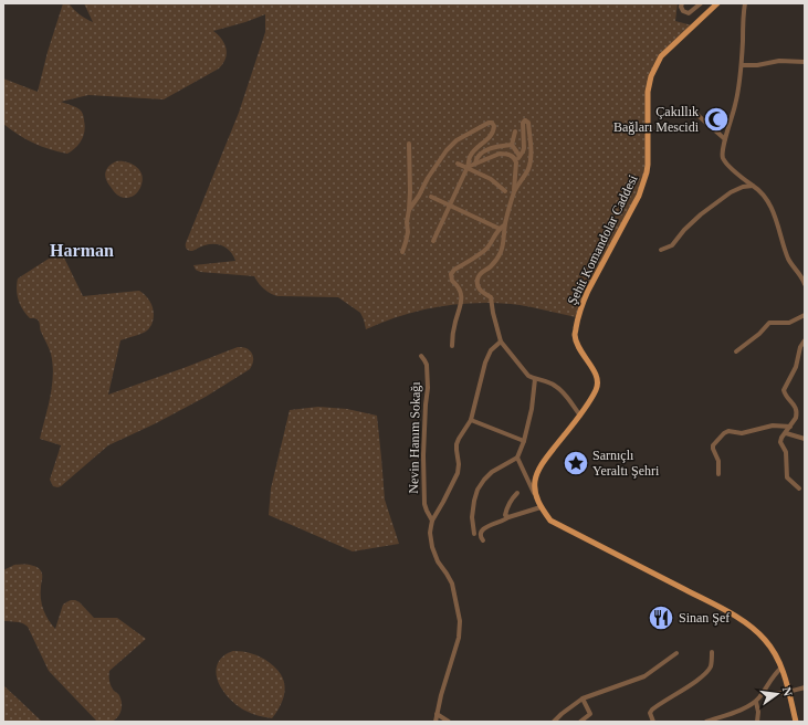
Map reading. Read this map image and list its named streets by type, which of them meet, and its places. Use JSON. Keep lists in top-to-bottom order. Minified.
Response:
{"streets":{"main road":["Şehit Komandolar Caddesi"],"street":["Nevin Hanım Sokağı"]},"districts":["Harman"],"places":{"mosque":["Çakıllık Bağları Mescidi"],"place":["Sarnıçlı Yeraltı Şehri"],"restaurant":["Sinan Şef"]},"north":"right"}
